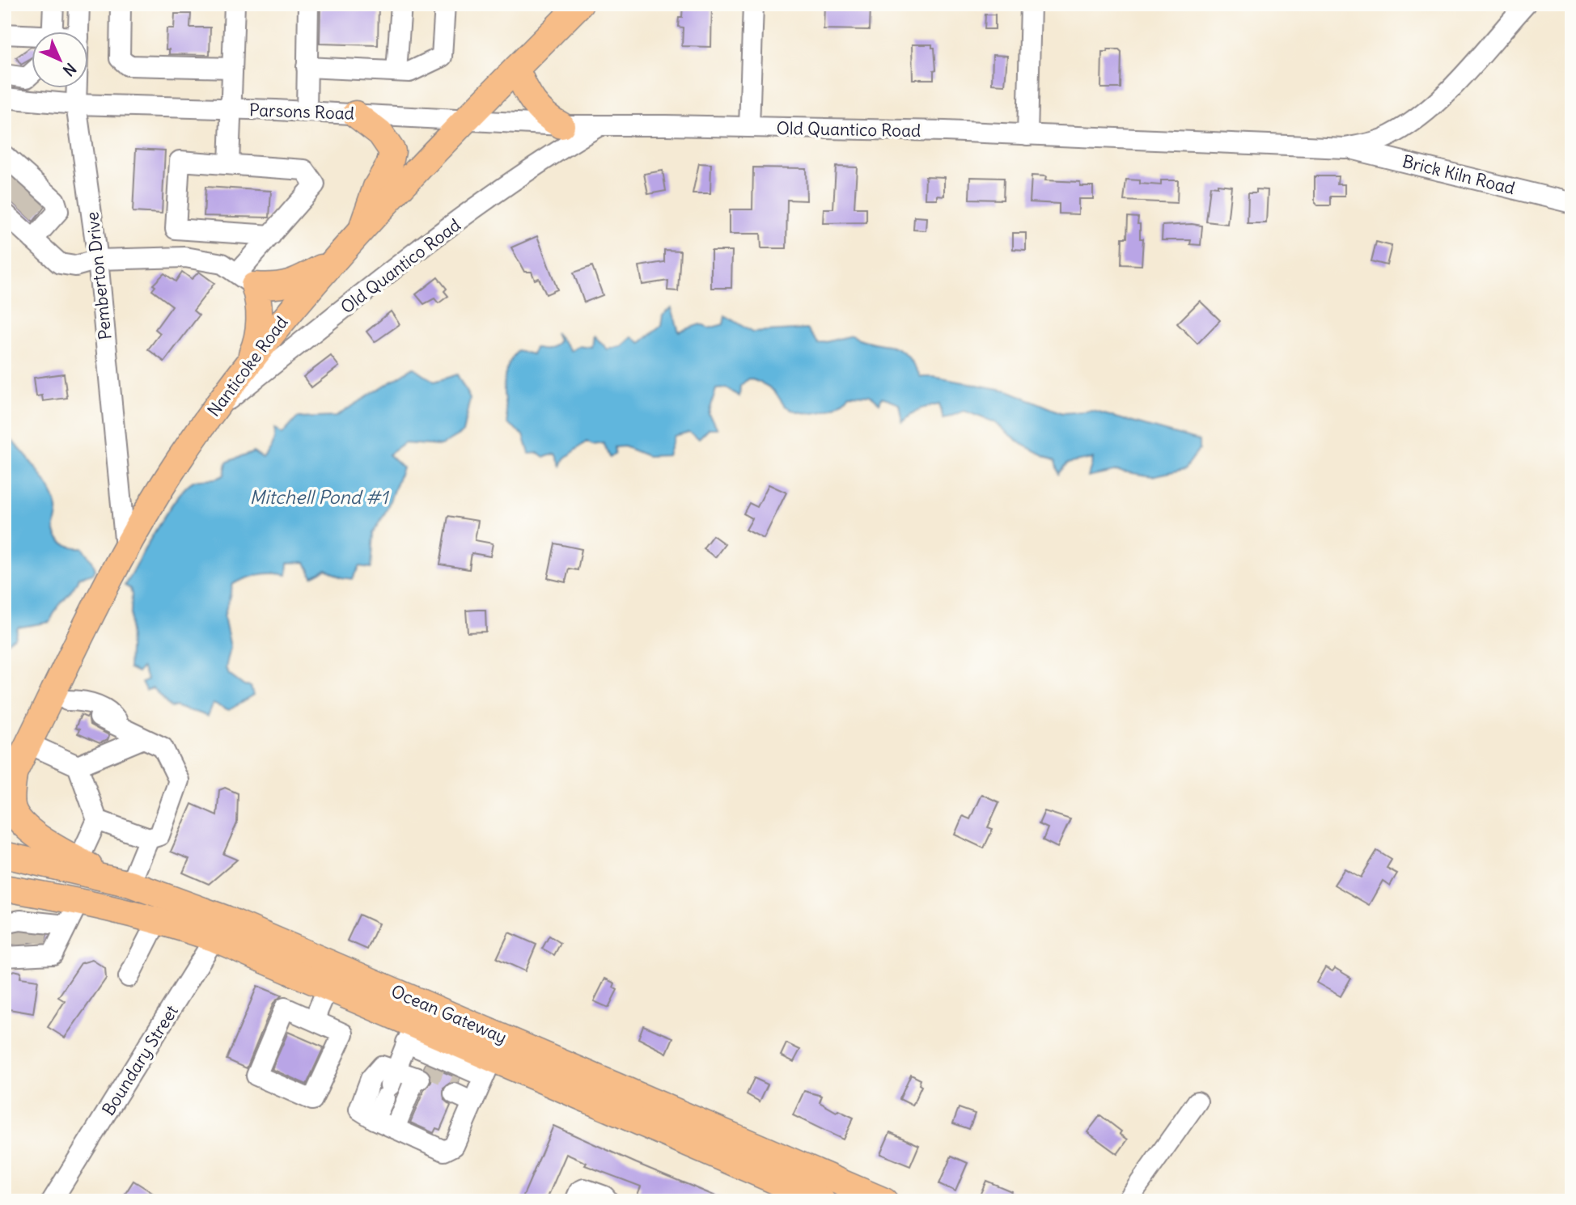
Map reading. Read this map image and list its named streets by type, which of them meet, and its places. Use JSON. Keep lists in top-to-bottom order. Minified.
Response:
{"streets":{"main road":["Nanticoke Road","Ocean Gateway"],"street":["Parsons Road","Old Quantico Road","Brick Kiln Road","Pemberton Drive","Boundary Street"]},"crossings":[["Parsons Road","Old Quantico Road"],["Parsons Road","Pemberton Drive"],["Parsons Road","Nanticoke Road"],["Old Quantico Road","Brick Kiln Road"],["Old Quantico Road","Nanticoke Road"],["Pemberton Drive","Nanticoke Road"],["Ocean Gateway","Boundary Street"]],"water":["Mitchell Pond #1"],"north":"bottom right"}
